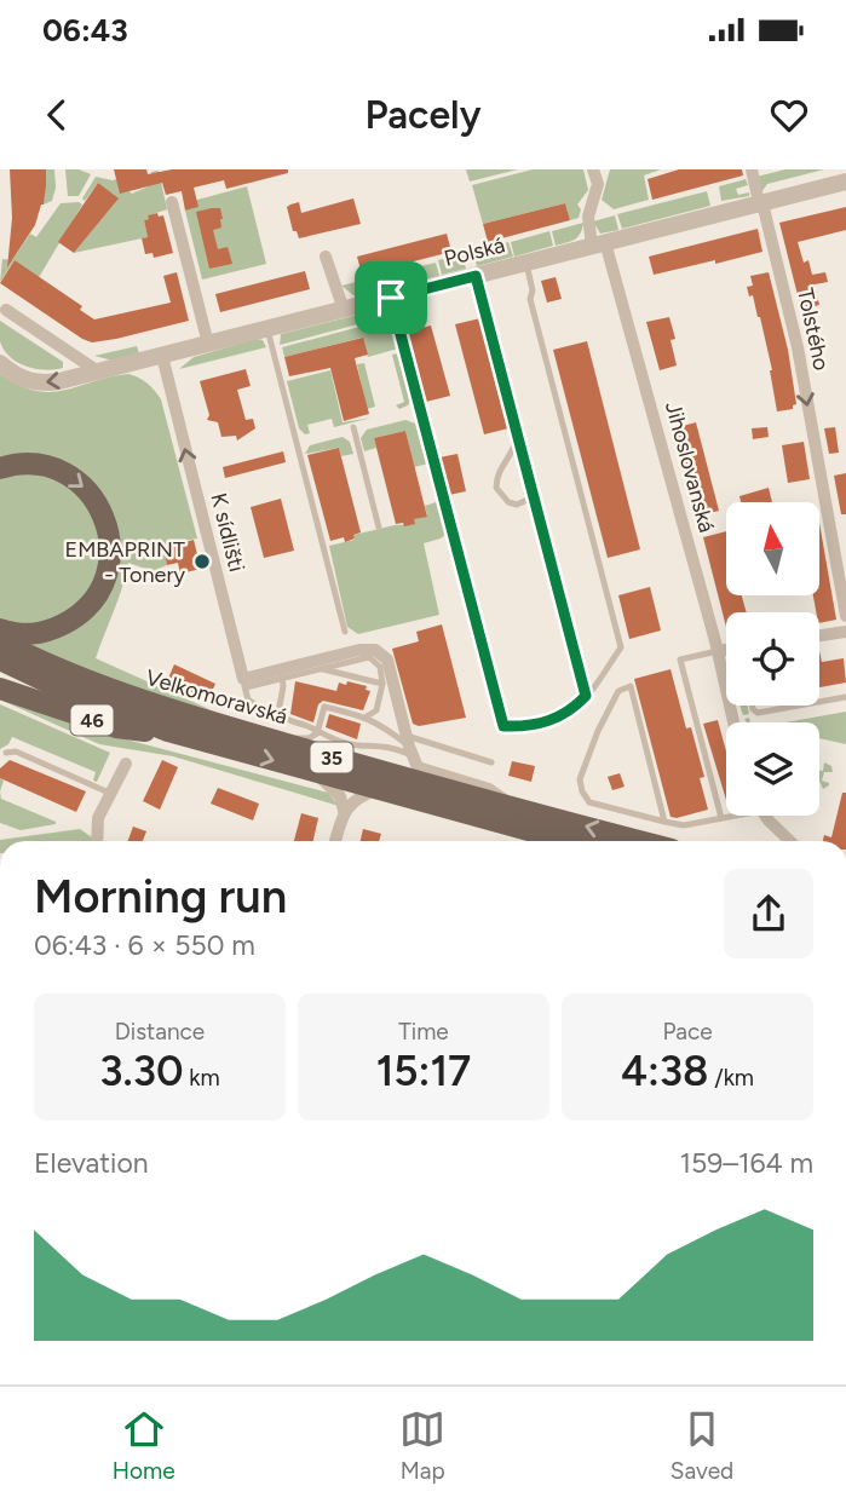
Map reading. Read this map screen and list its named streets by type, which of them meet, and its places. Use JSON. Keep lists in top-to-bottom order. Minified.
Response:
{"streets":{"main road":["Velkomoravská","46","35"],"street":["Polská","Tolstého","Jihoslovanská","K sídlišti"]},"crossings":[["Polská","Tolstého"],["Polská","Jihoslovanská"],["Polská","K sídlišti"],["Velkomoravská","46"]],"one_way":["Tolstého","K sídlišti"],"places":["EMBAPRINT - Tonery"],"north":"top","page":{"status":"06:43","header":"Pacely","heading":["Morning run","06:43 · 6 × 550 m"],"stats":[["Distance","3.30 km"],["Time","15:17"],["Pace","4:38 /km"]],"chart":["Elevation","159–164 m"],"tabs":["Home","Map","Saved"]}}
